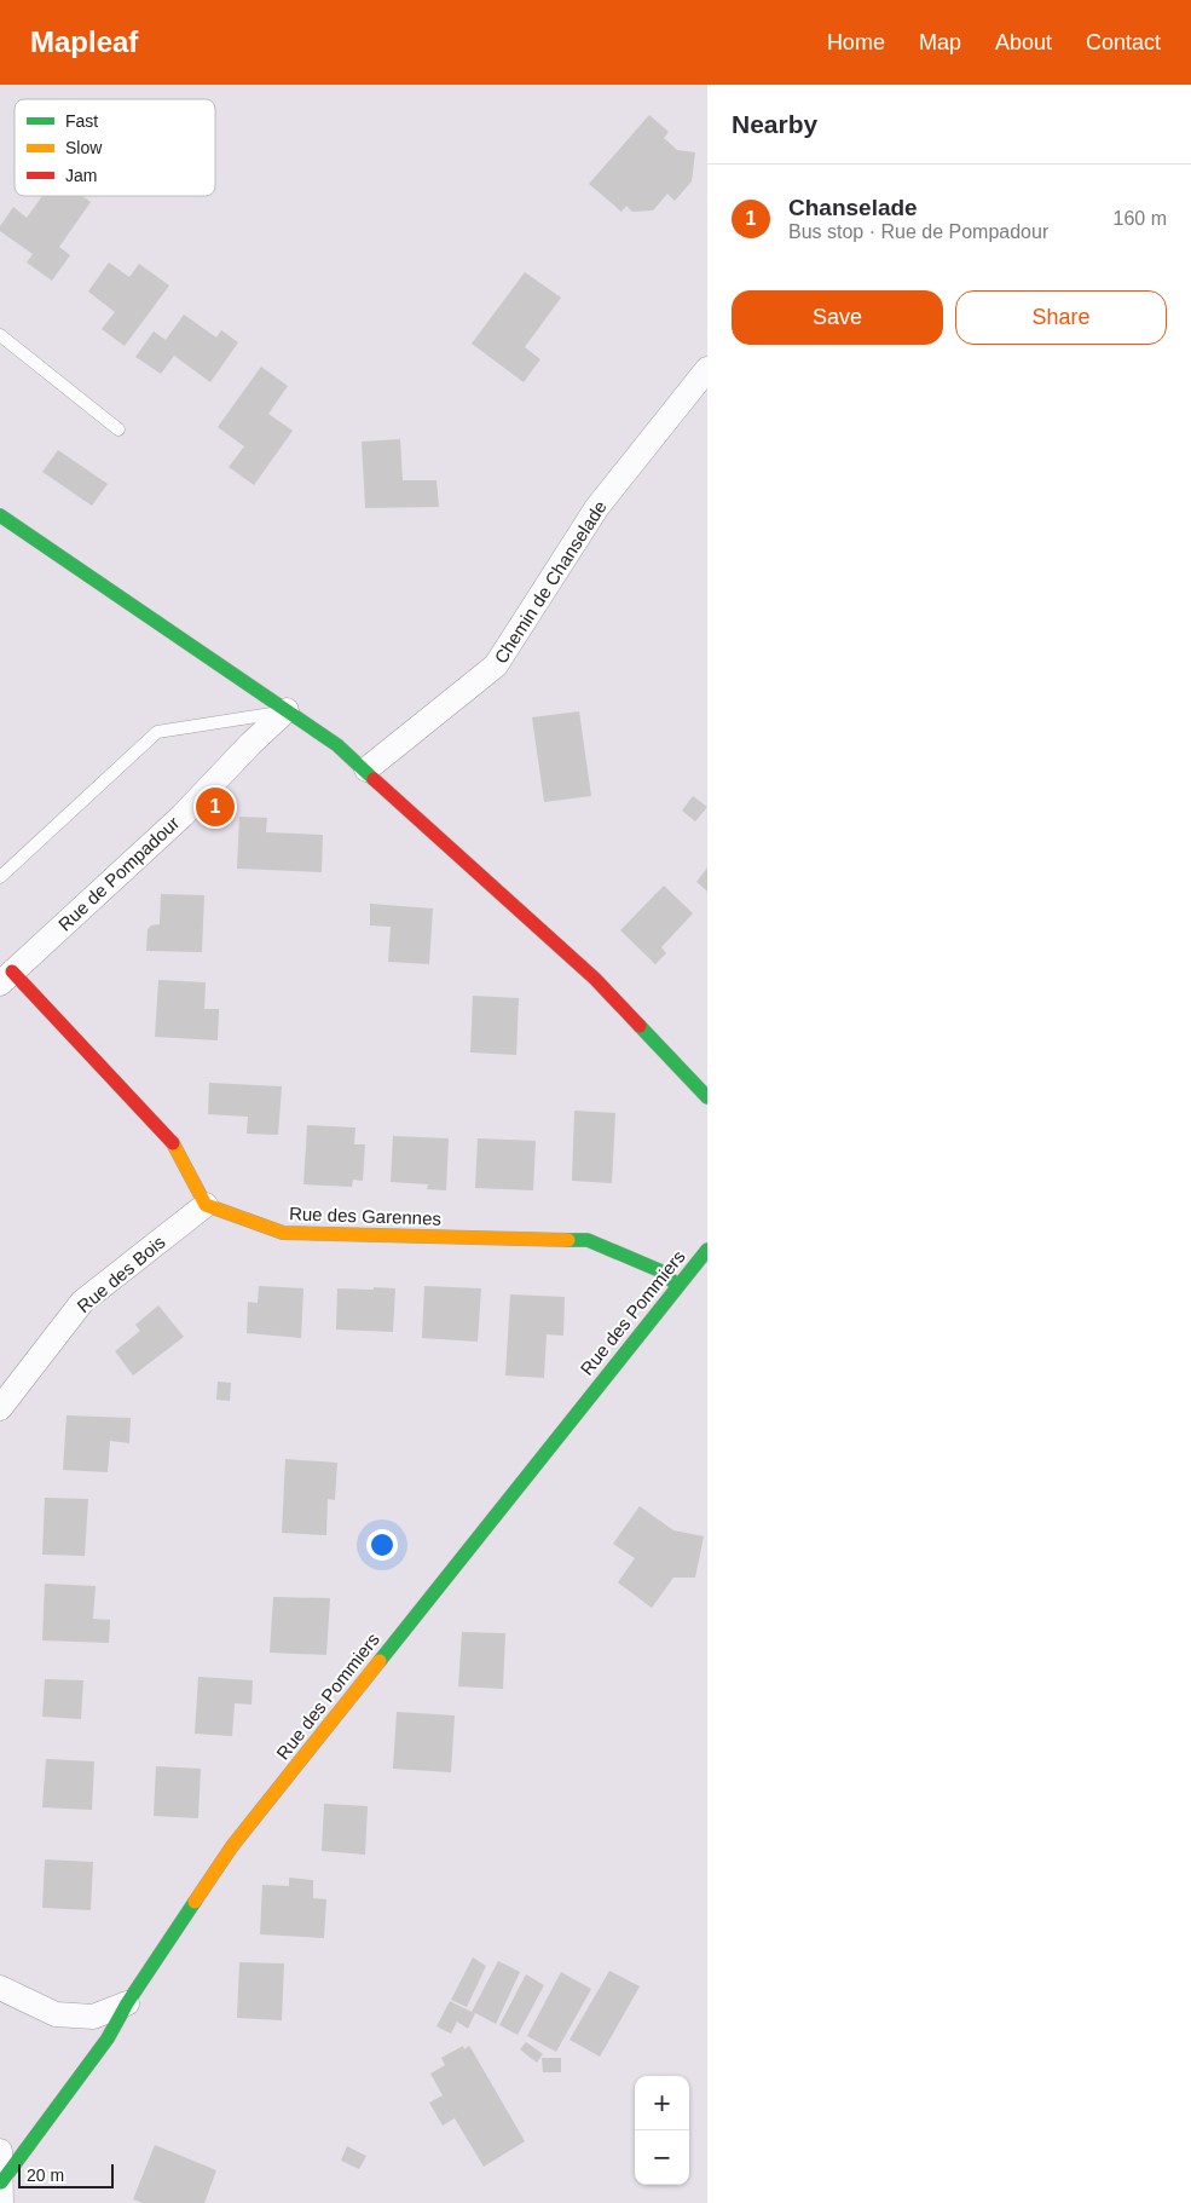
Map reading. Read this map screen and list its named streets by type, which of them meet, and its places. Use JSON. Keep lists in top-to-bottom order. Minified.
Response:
{"streets":{"street":["Chemin de Chanselade","Rue de Pompadour","Rue des Garennes","Rue des Bois","Rue des Pommiers"]},"crossings":[["Rue des Garennes","Rue des Bois"],["Rue des Garennes","Rue des Pommiers"]],"legend":["Fast","Slow","Jam"],"scale_bar":"20 m","page":{"header":"Mapleaf","nav":["Home","Map","About","Contact"],"heading":"Nearby","list":[{"mark":"1","name":"Chanselade","note":"Bus stop · Rue de Pompadour","value":"160 m"}],"buttons":["Save","Share"],"pins":"1","map_buttons":["+","−"],"scale":"20 m"}}
